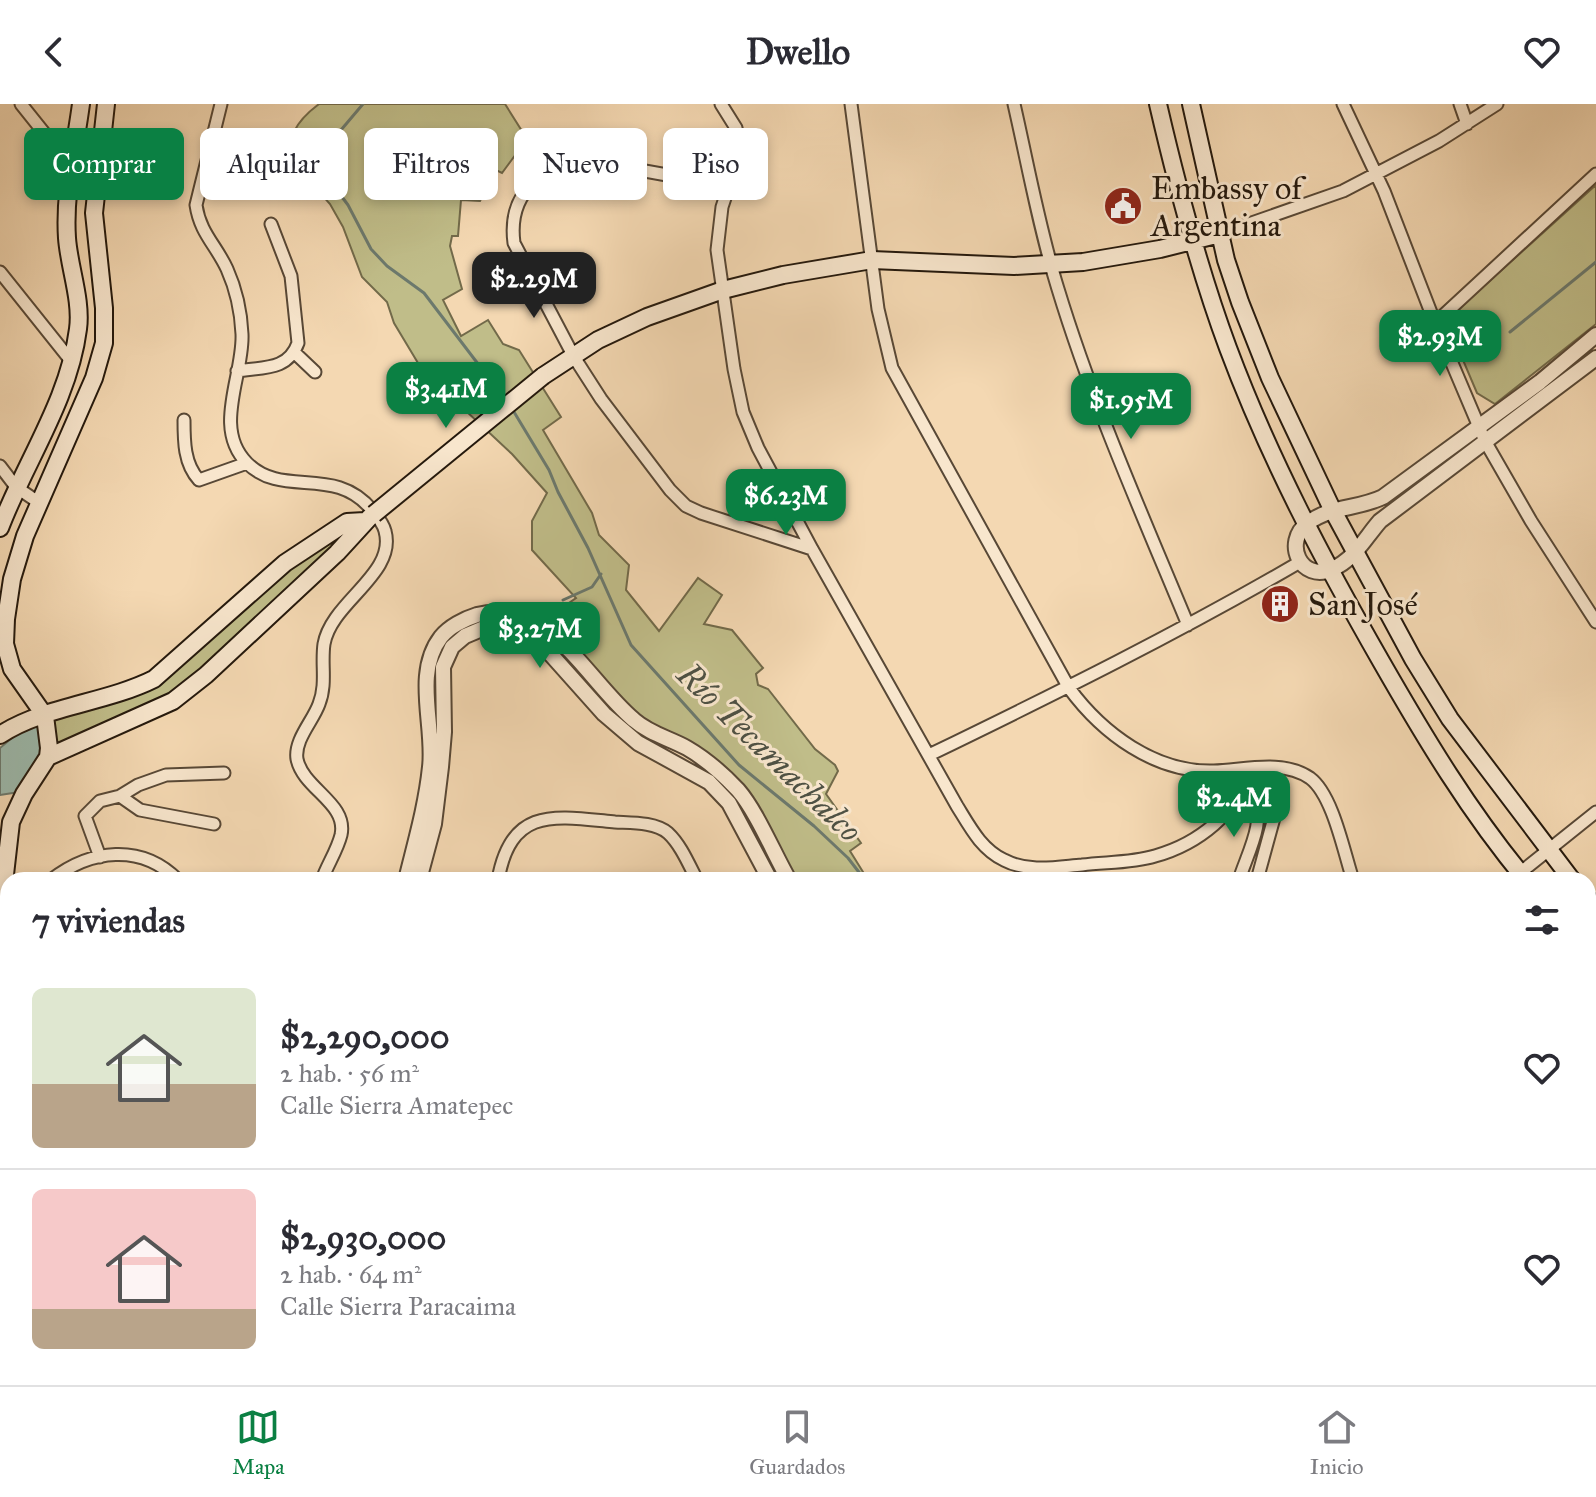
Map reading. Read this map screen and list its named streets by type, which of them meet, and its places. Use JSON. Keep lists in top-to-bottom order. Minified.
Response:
{"water":["Río Tecamachalco"],"places":{"public building":["Embassy of Argentina"],"building":["San José"]},"page":{"header":"Dwello","chip":["Comprar","Alquilar","Filtros","Nuevo","Piso"],"price":["$2.29M","$2.93M","$3.41M","$1.95M","$6.23M","$3.27M","$2.4M"],"heading":"7 viviendas","list":[{"name":"$2,290,000","note":"2 hab. · 56 m² · Calle Sierra Amatepec"},{"name":"$2,930,000","note":"2 hab. · 64 m² · Calle Sierra Paracaima"}],"tabs":["Mapa","Guardados","Inicio"]}}
